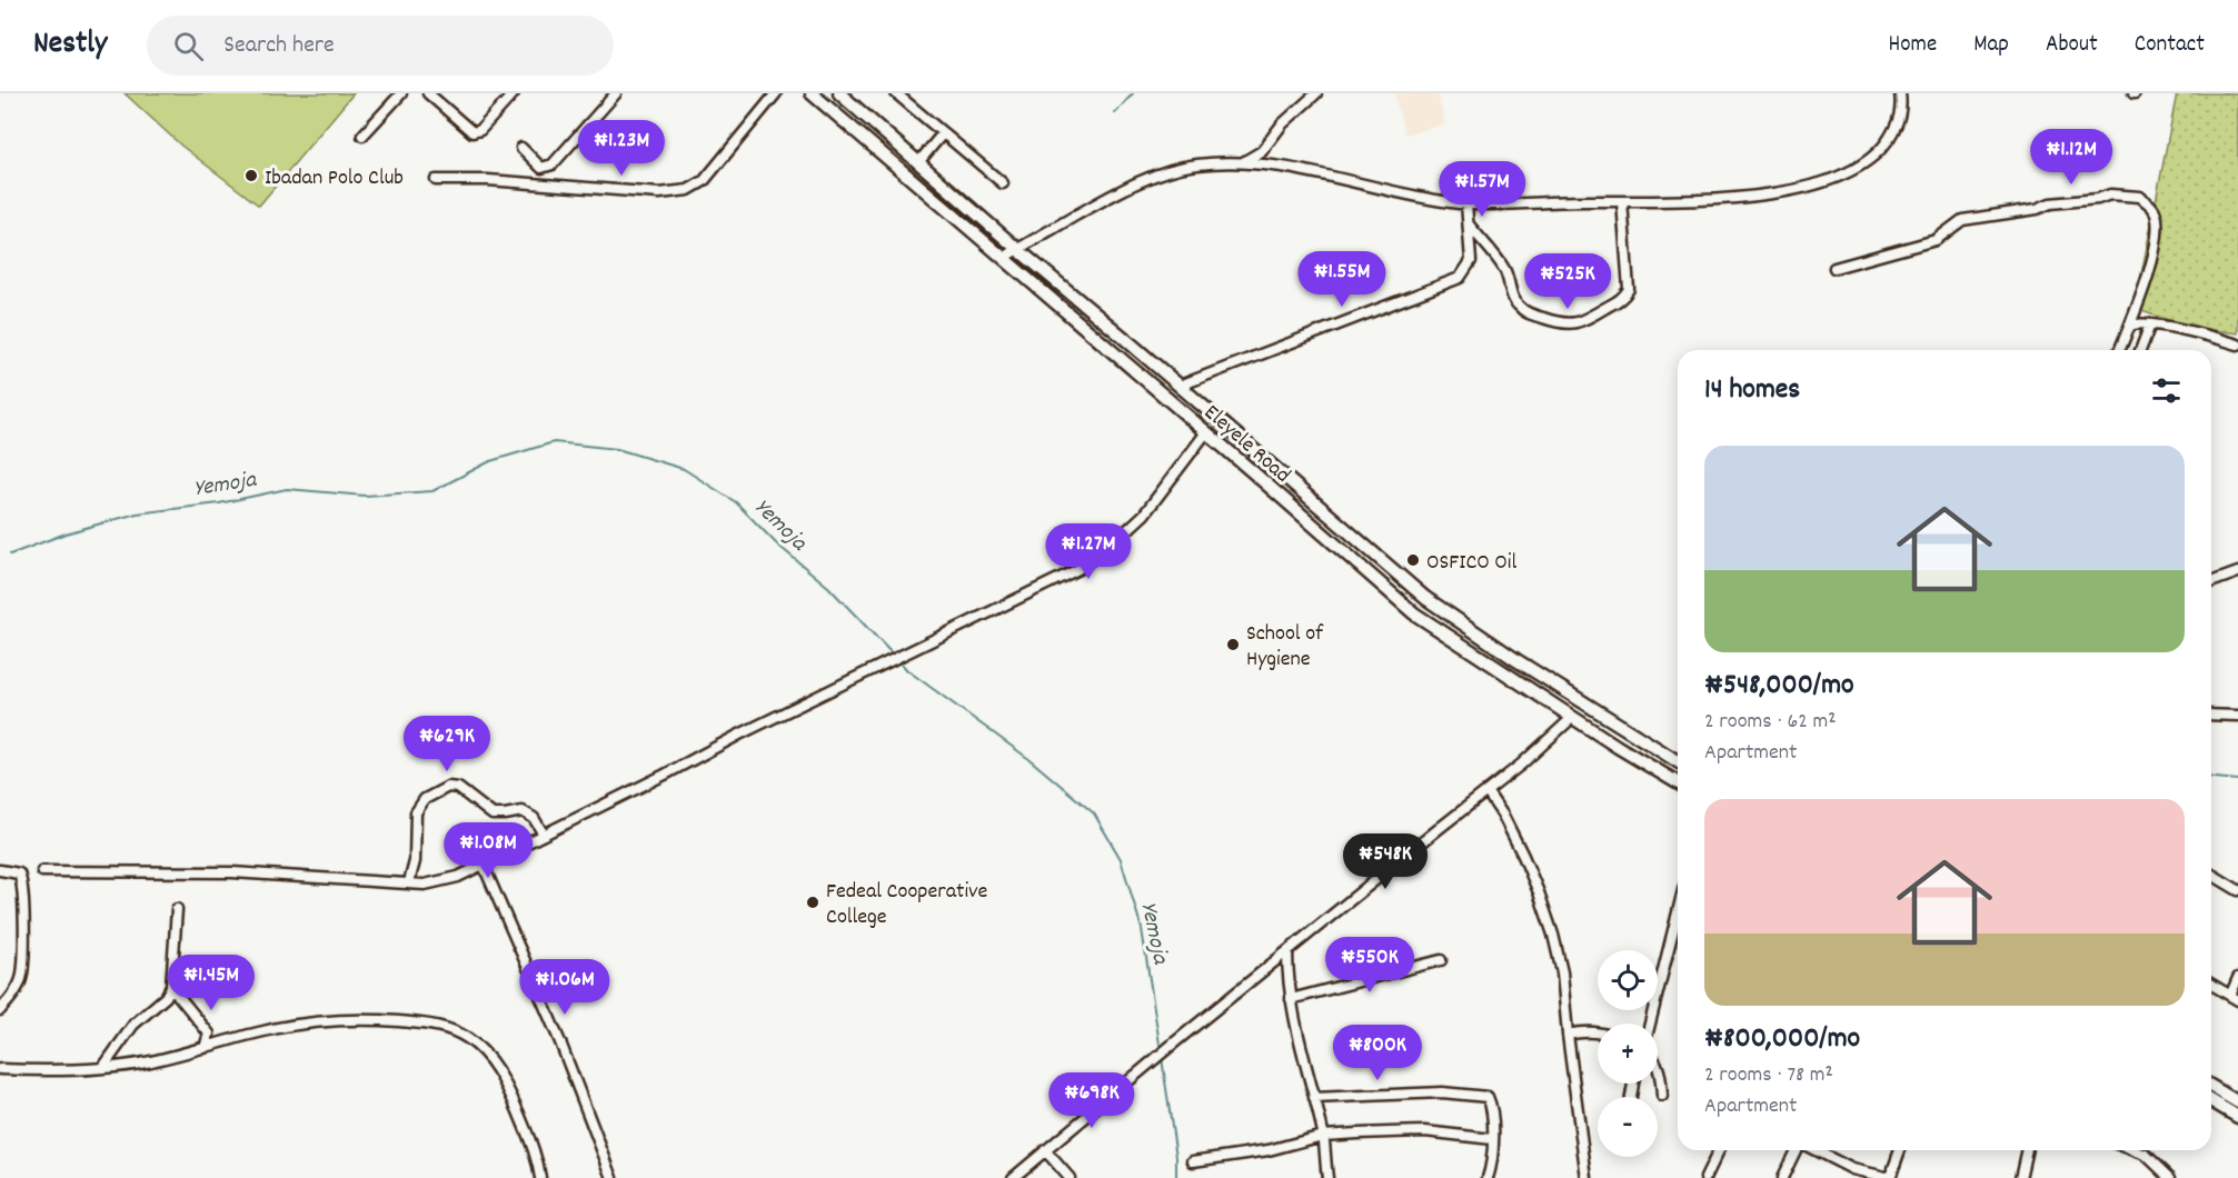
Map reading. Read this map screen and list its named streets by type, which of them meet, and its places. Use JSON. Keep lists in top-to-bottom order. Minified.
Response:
{"streets":{"main road":["Eleyele Road"]},"water":["Yemoja"],"places":["Ibadan Polo Club","OSFICO Oil","School of Hygiene","Fedeal Cooperative College"],"page":{"header":"Nestly","search":"Search here","nav":["Home","Map","About","Contact"],"price":["₦1.23M","₦1.12M","₦1.57M","₦1.55M","₦525K","₦1.27M","₦629K","₦1.08M","₦548K","₦550K","₦1.45M","₦1.06M","₦800K","₦698K"],"heading":"14 homes","list":[{"name":"₦548,000/mo","note":"2 rooms · 62 m² · Apartment"},{"name":"₦800,000/mo","note":"2 rooms · 78 m² · Apartment"}],"map_buttons":["+","−"]}}
